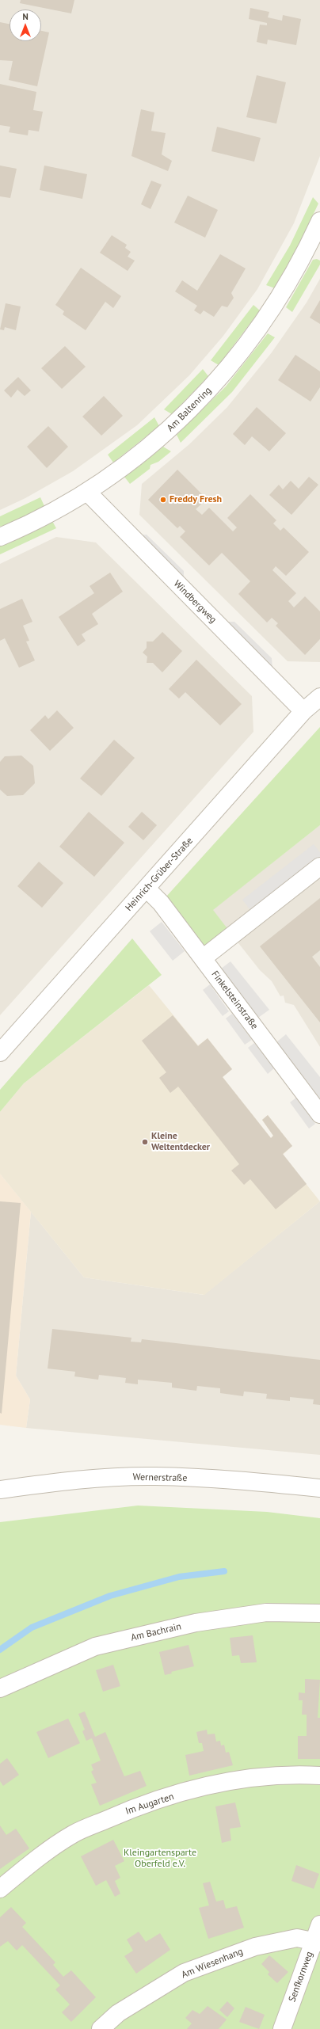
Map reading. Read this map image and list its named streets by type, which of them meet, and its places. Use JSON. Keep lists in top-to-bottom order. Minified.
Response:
{"streets":{"street":["Am Baltenring","Windbergweg","Heinrich-Grüber-Straße","Finkelsteinstraße","Wernerstraße","Am Bachrain","Im Augarten","Am Wiesenhang","Senfkornweg"]},"crossings":[["Am Baltenring","Windbergweg"],["Windbergweg","Heinrich-Grüber-Straße"],["Heinrich-Grüber-Straße","Finkelsteinstraße"],["Am Wiesenhang","Senfkornweg"]],"parks":["Kleingartensparte Oberfeld e.V."],"places":["Freddy Fresh","Kleine Weltentdecker"],"north":"top"}
